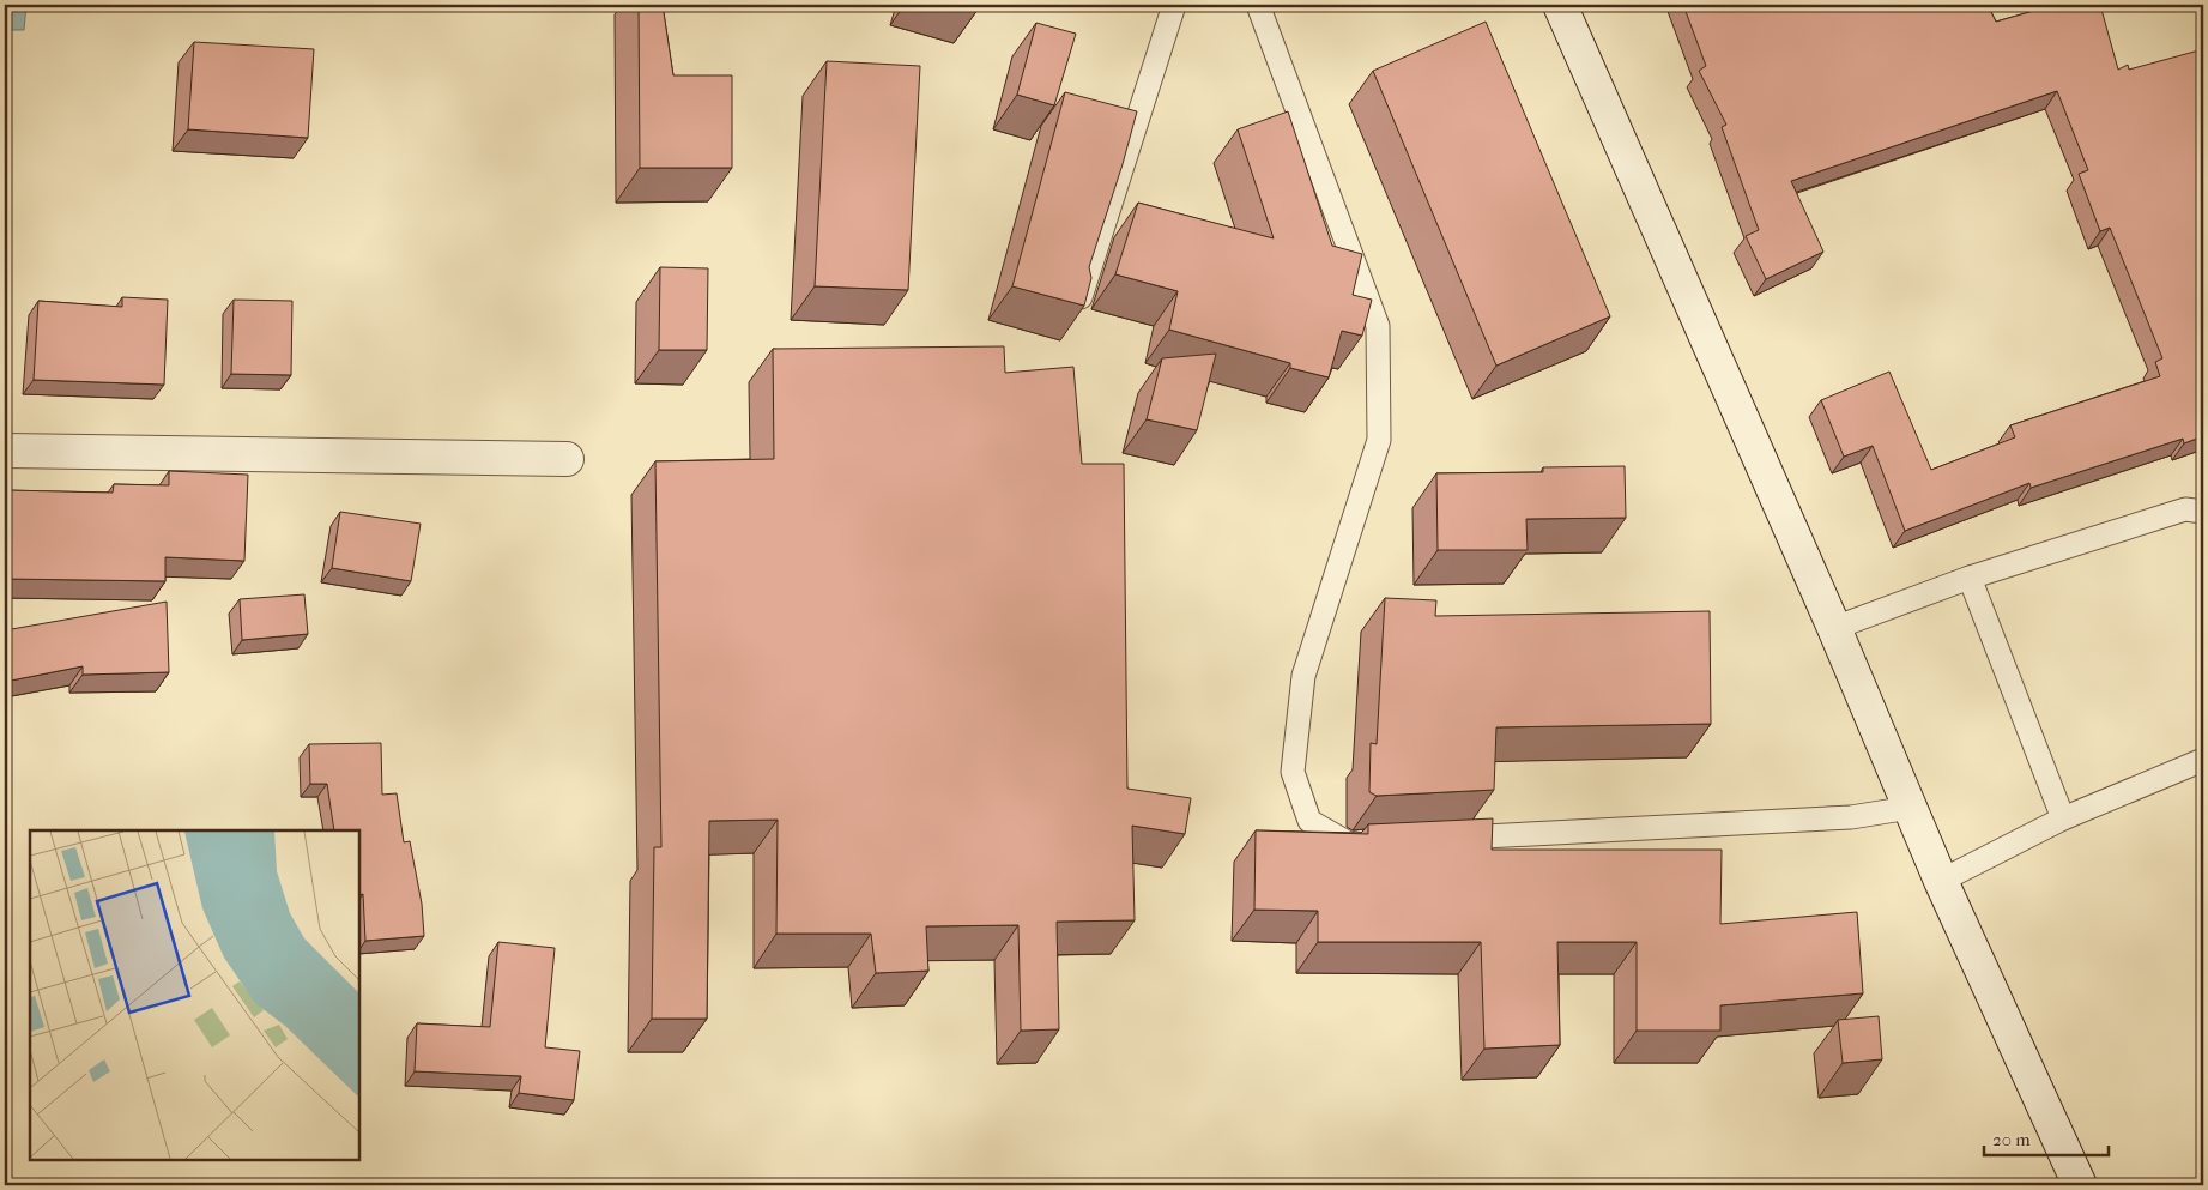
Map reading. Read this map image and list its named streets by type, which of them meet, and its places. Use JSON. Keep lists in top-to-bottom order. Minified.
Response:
{"scale_bar":"20 m"}
